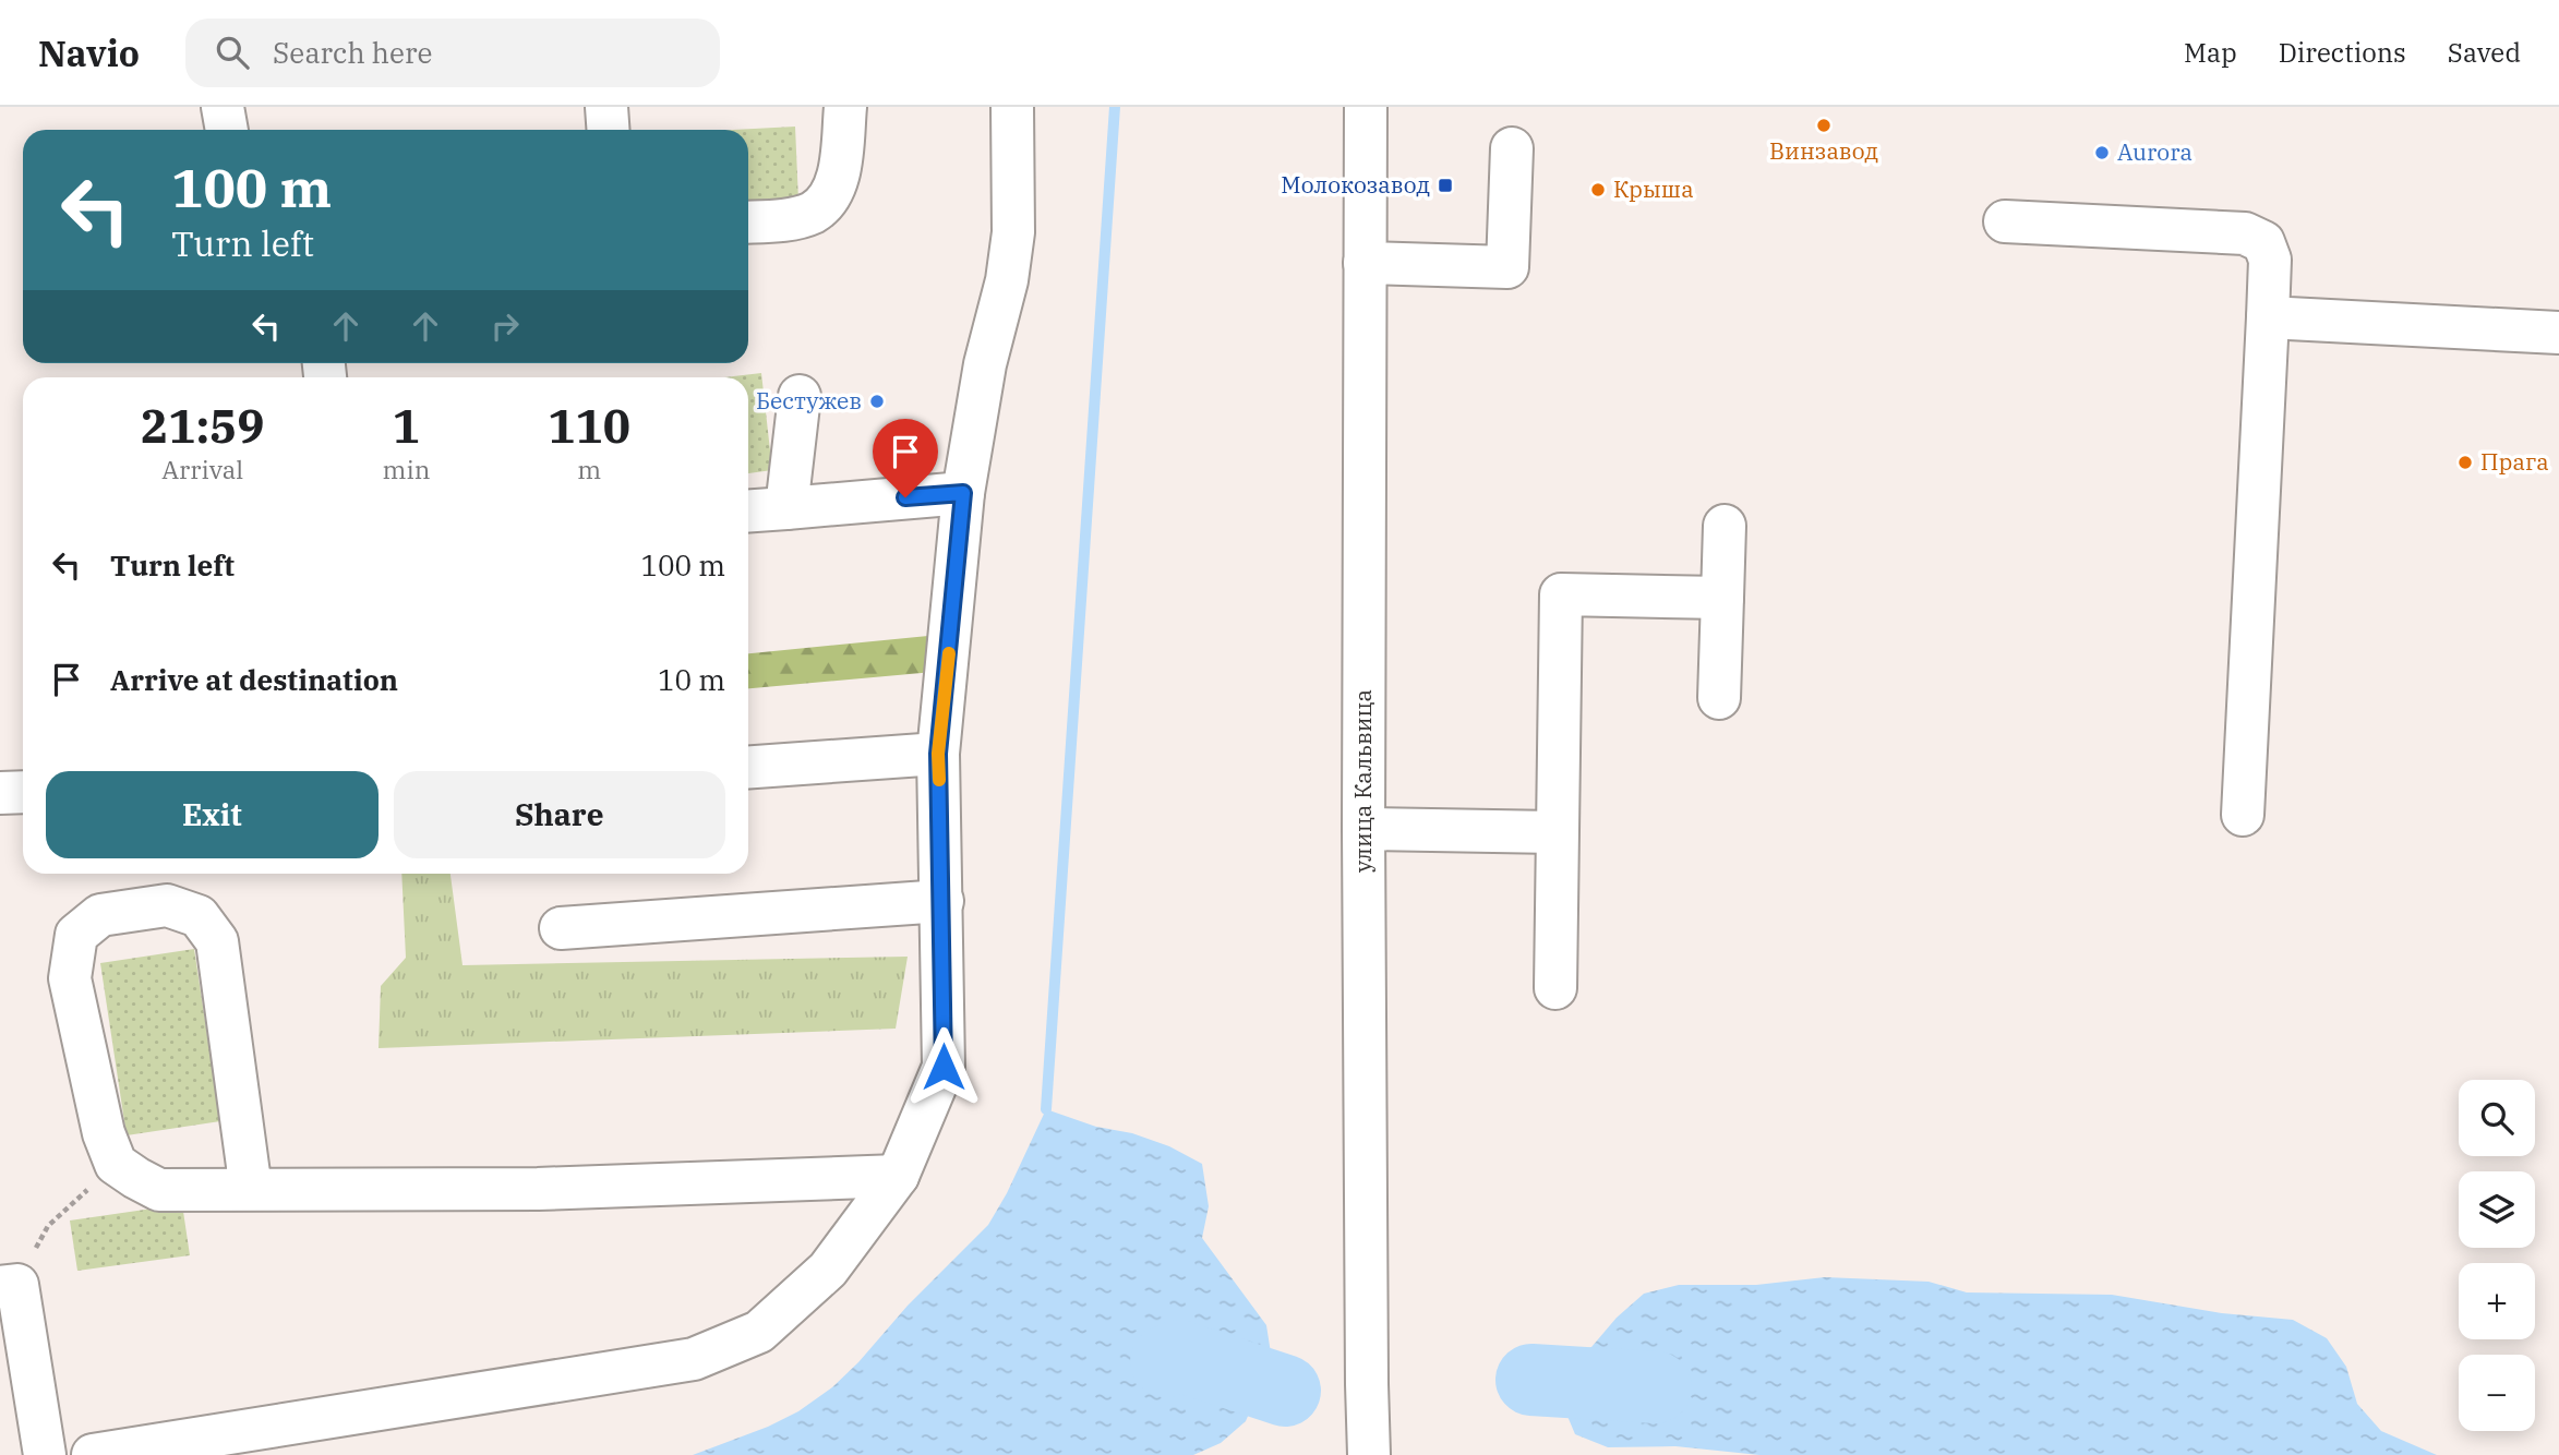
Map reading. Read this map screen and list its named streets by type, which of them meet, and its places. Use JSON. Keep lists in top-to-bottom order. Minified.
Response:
{"streets":{"street":["улица Кальвица"]},"places":{"other":["Винзавод","Aurora","Крыша","Бестужев","Прага"],"transit":["Молокозавод"]},"page":{"header":"Navio","search":"Search here","nav":["Map","Directions","Saved"],"turn":["100 m","Turn left"],"eta":["21:59","Arrival","1","min","110","m"],"list":[{"name":"Turn left","value":"100 m"},{"name":"Arrive at destination","value":"10 m"}],"buttons":["Exit","Share"],"map_buttons":["+","−"]}}
